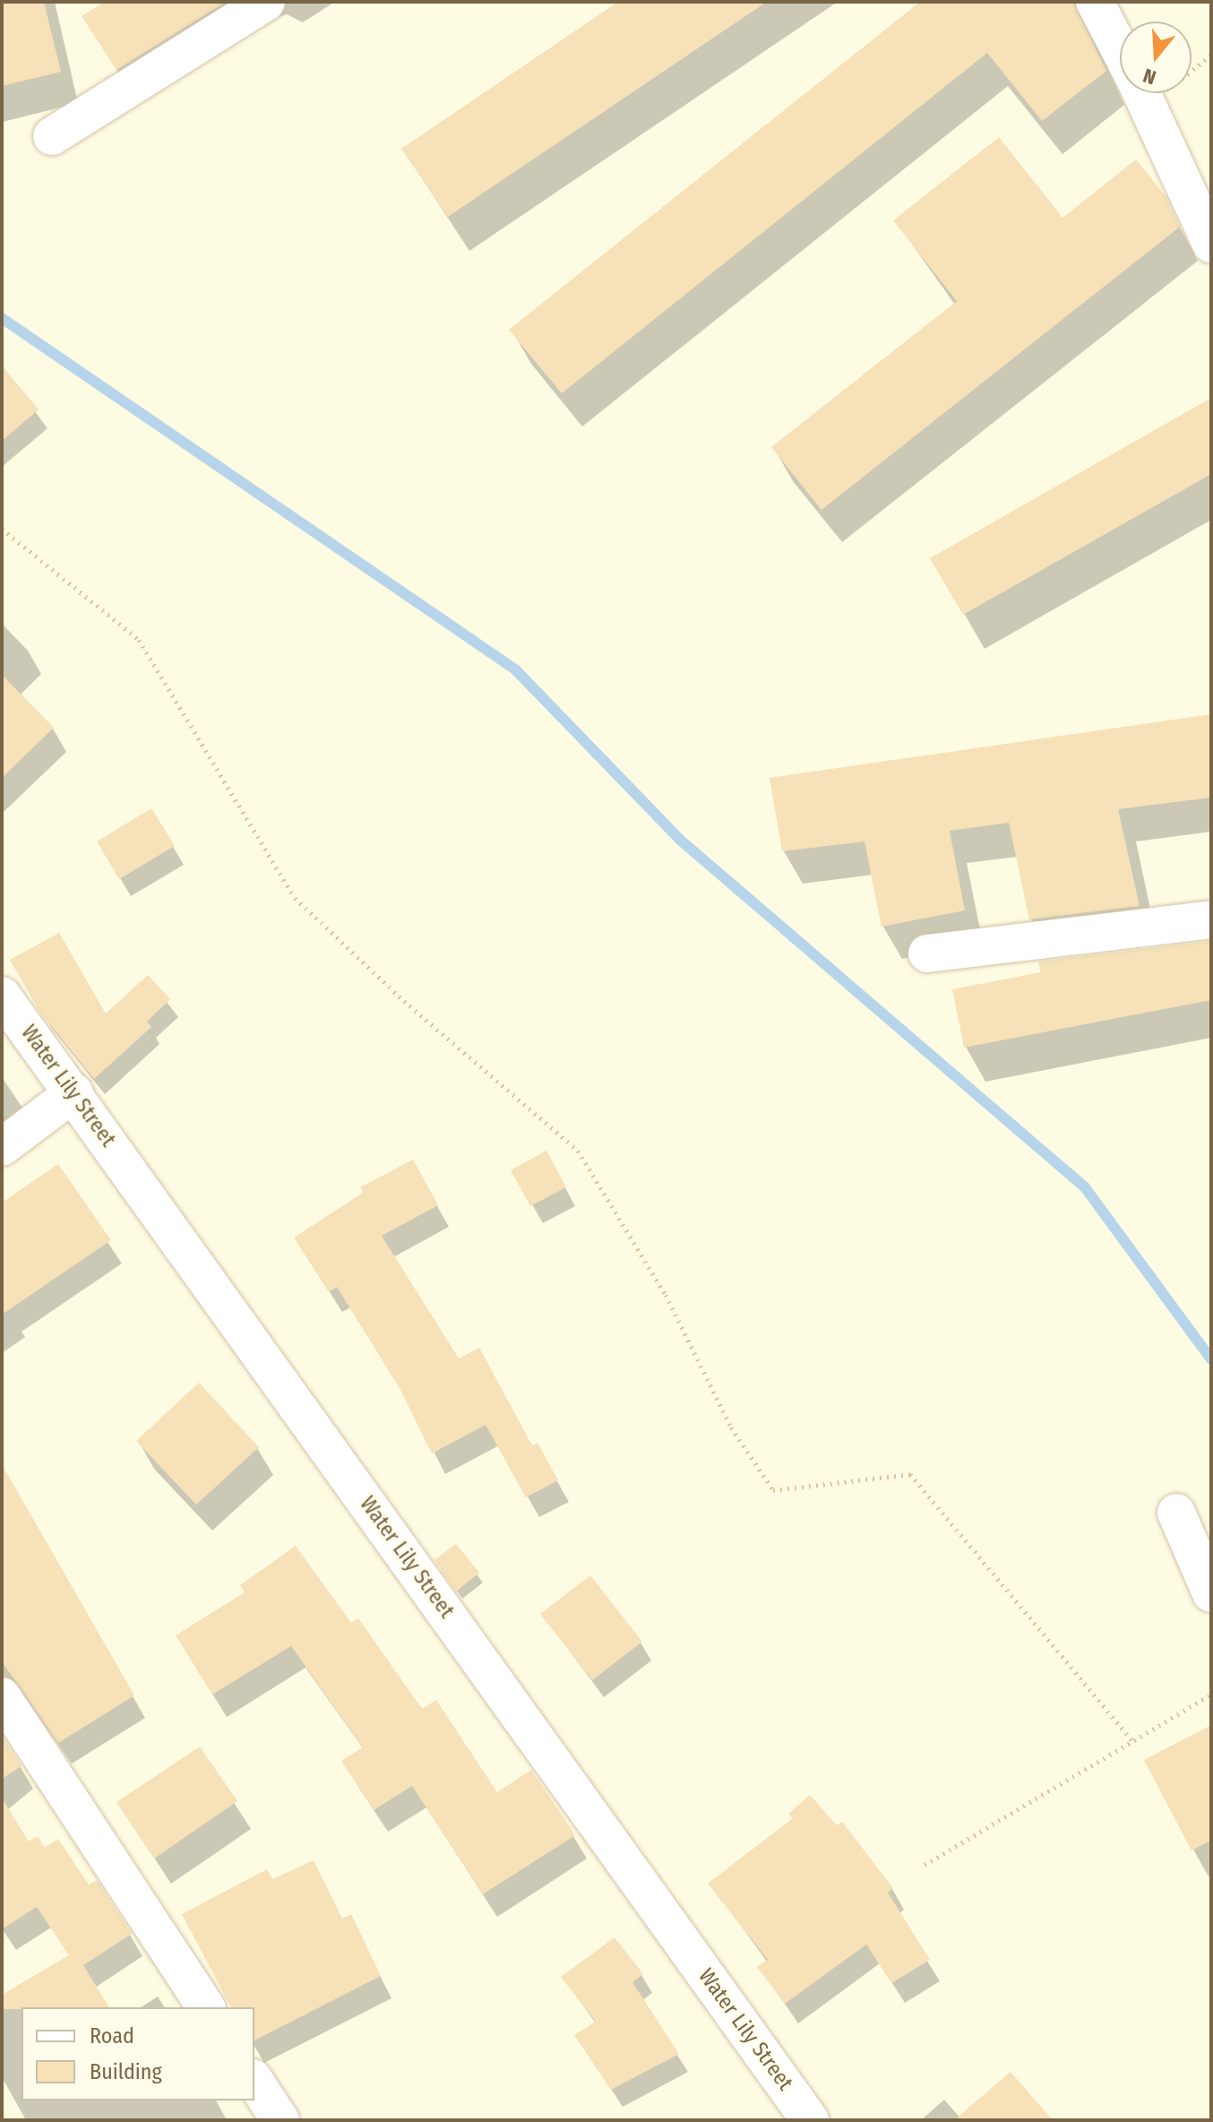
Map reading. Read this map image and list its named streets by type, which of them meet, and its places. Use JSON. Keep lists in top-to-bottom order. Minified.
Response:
{"streets":{"street":["Water Lily Street"]},"legend":["Road","Building"],"north":"bottom"}
